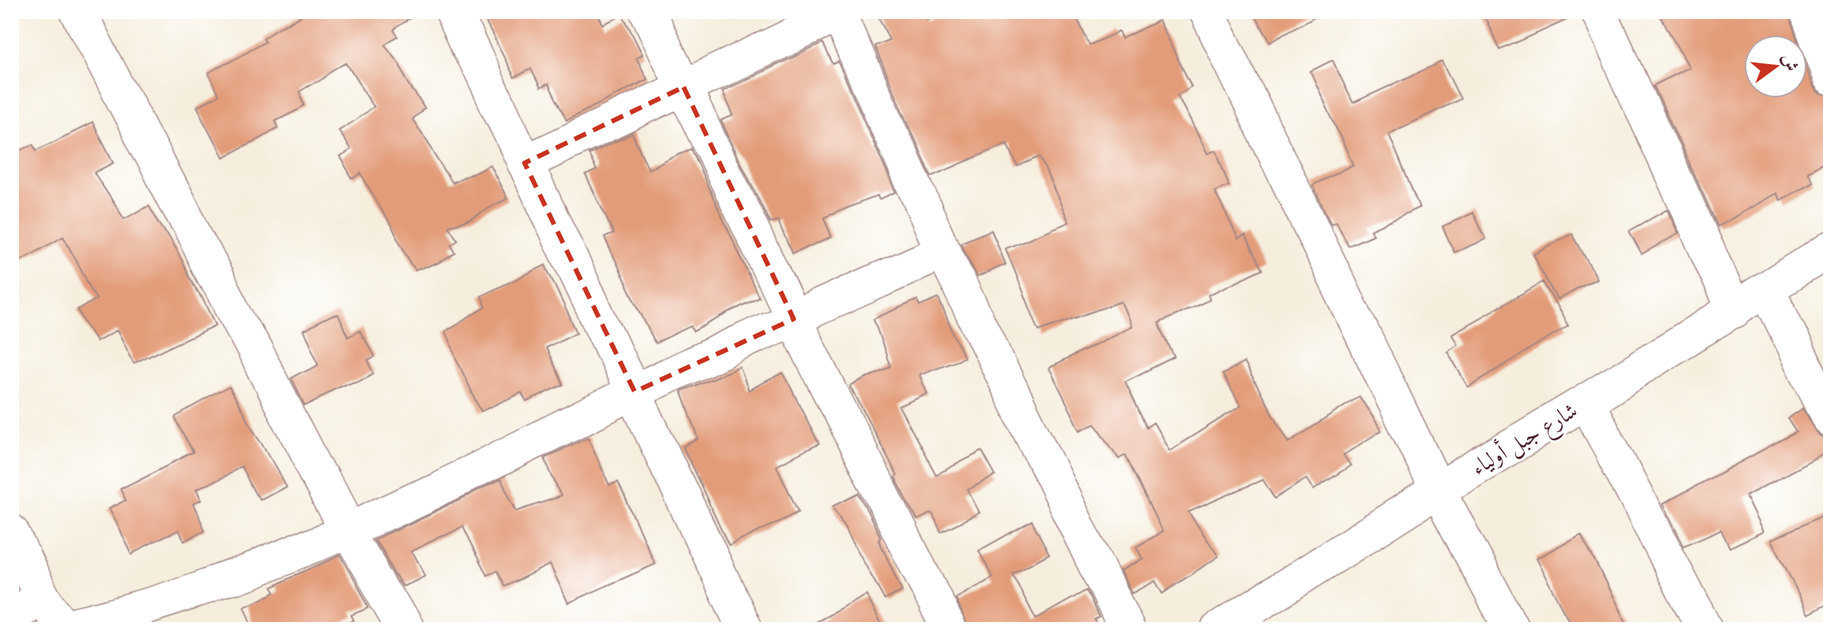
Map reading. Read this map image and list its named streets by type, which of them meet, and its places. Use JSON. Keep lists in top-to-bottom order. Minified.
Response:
{"streets":{"main road":["شارع جبل أولياء"]},"north":"right"}
